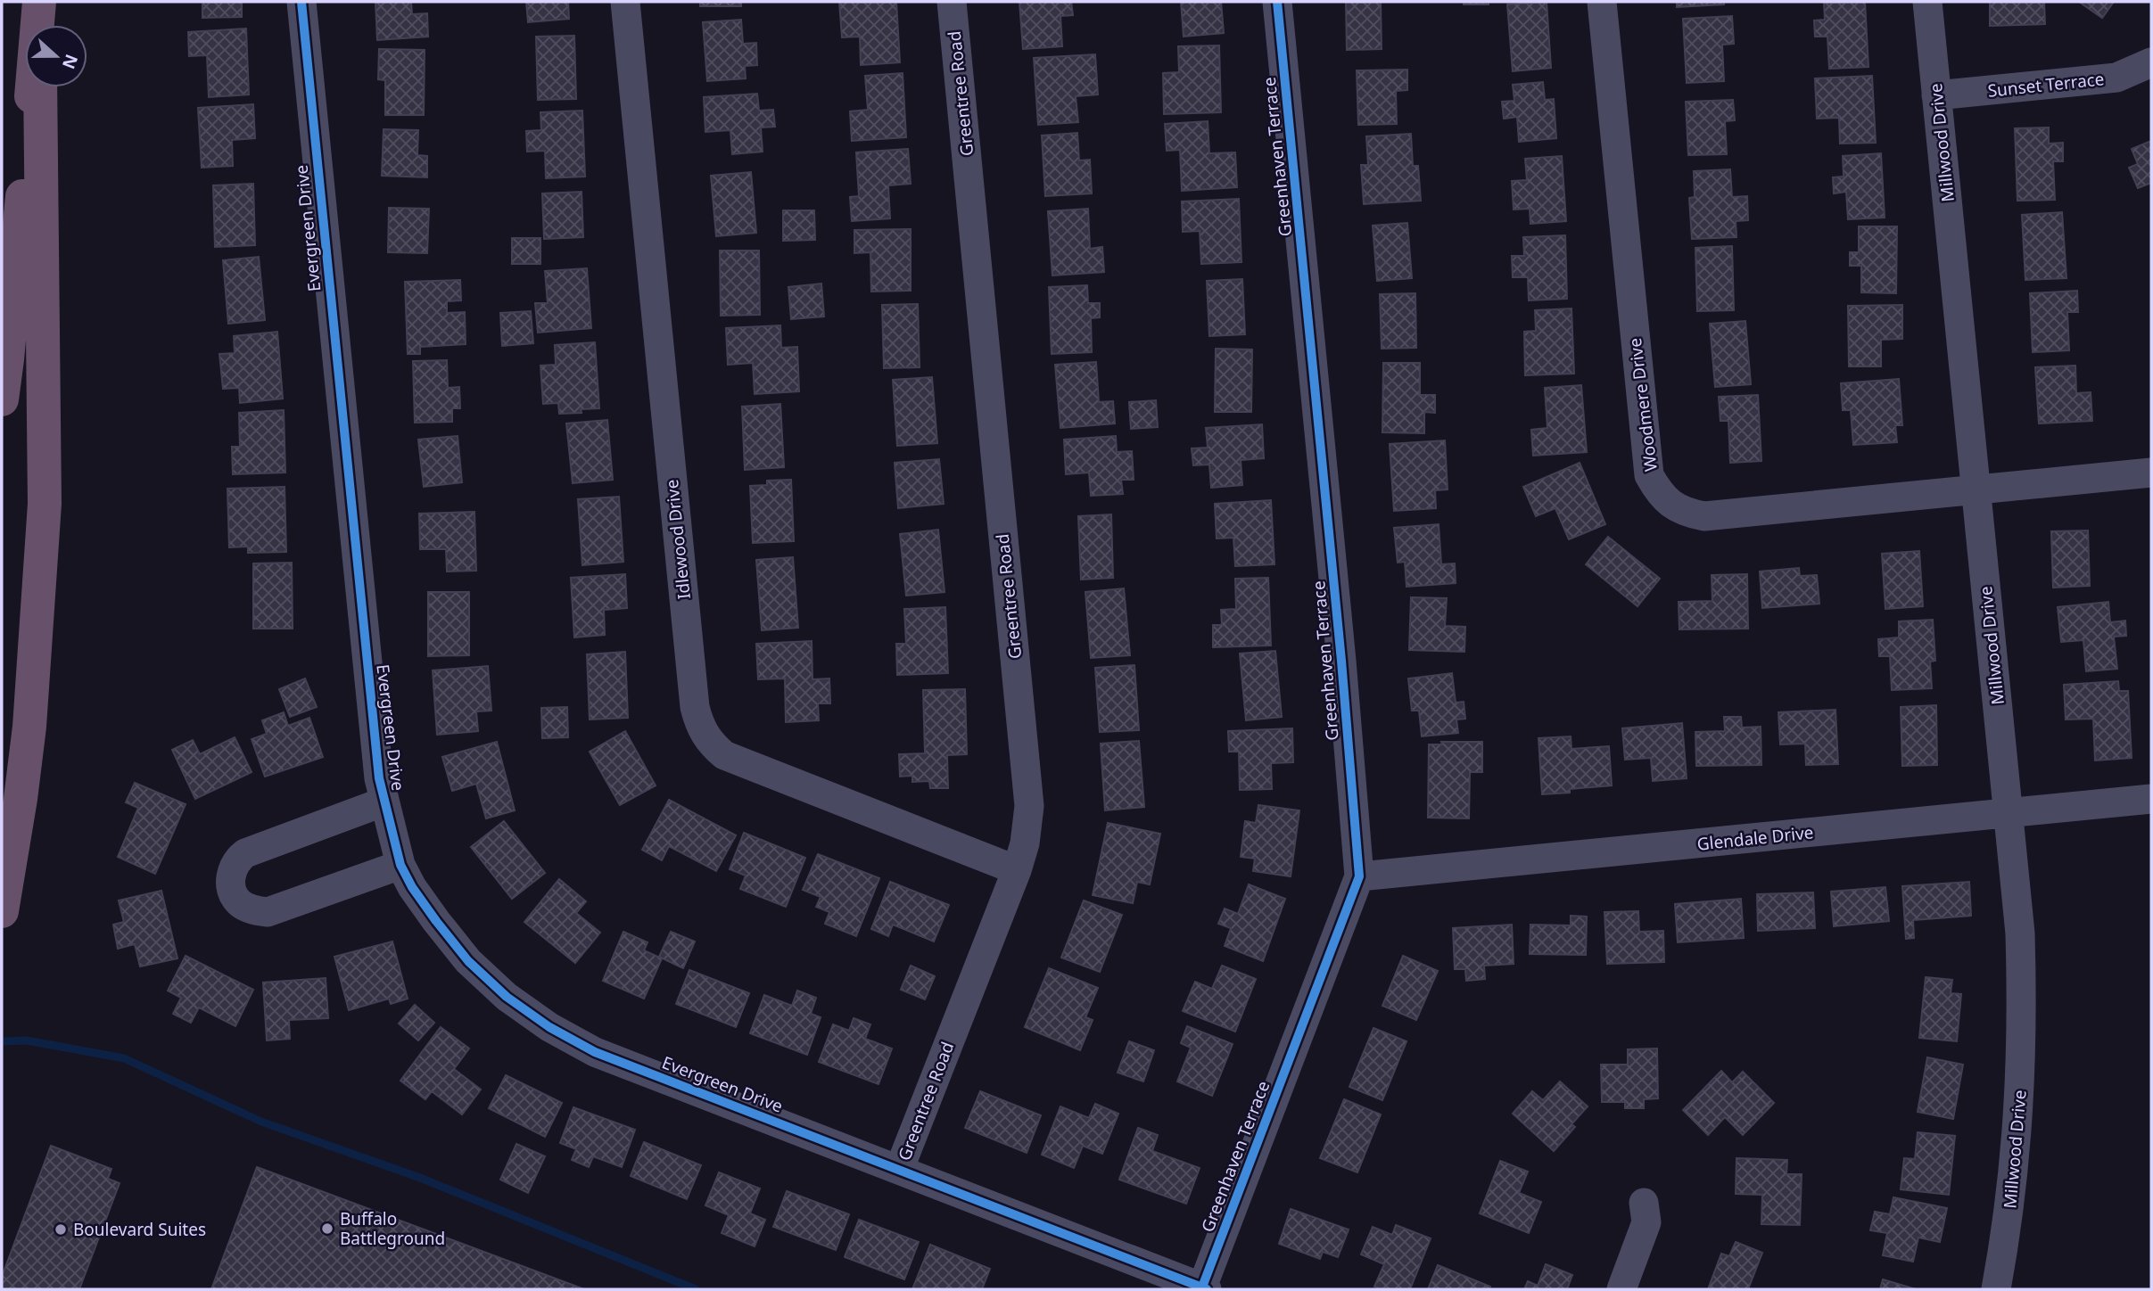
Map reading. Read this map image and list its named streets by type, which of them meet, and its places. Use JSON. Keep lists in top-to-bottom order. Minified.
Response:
{"streets":{"street":["Sunset Terrace","Greentree Road","Millwood Drive","Greenhaven Terrace","Evergreen Drive","Woodmere Drive","Idlewood Drive","Glendale Drive"]},"crossings":[["Sunset Terrace","Millwood Drive"],["Greentree Road","Evergreen Drive"],["Greentree Road","Idlewood Drive"],["Millwood Drive","Woodmere Drive"],["Millwood Drive","Glendale Drive"],["Greenhaven Terrace","Evergreen Drive"],["Greenhaven Terrace","Glendale Drive"]],"places":["Buffalo Battleground","Boulevard Suites"],"north":"right"}
